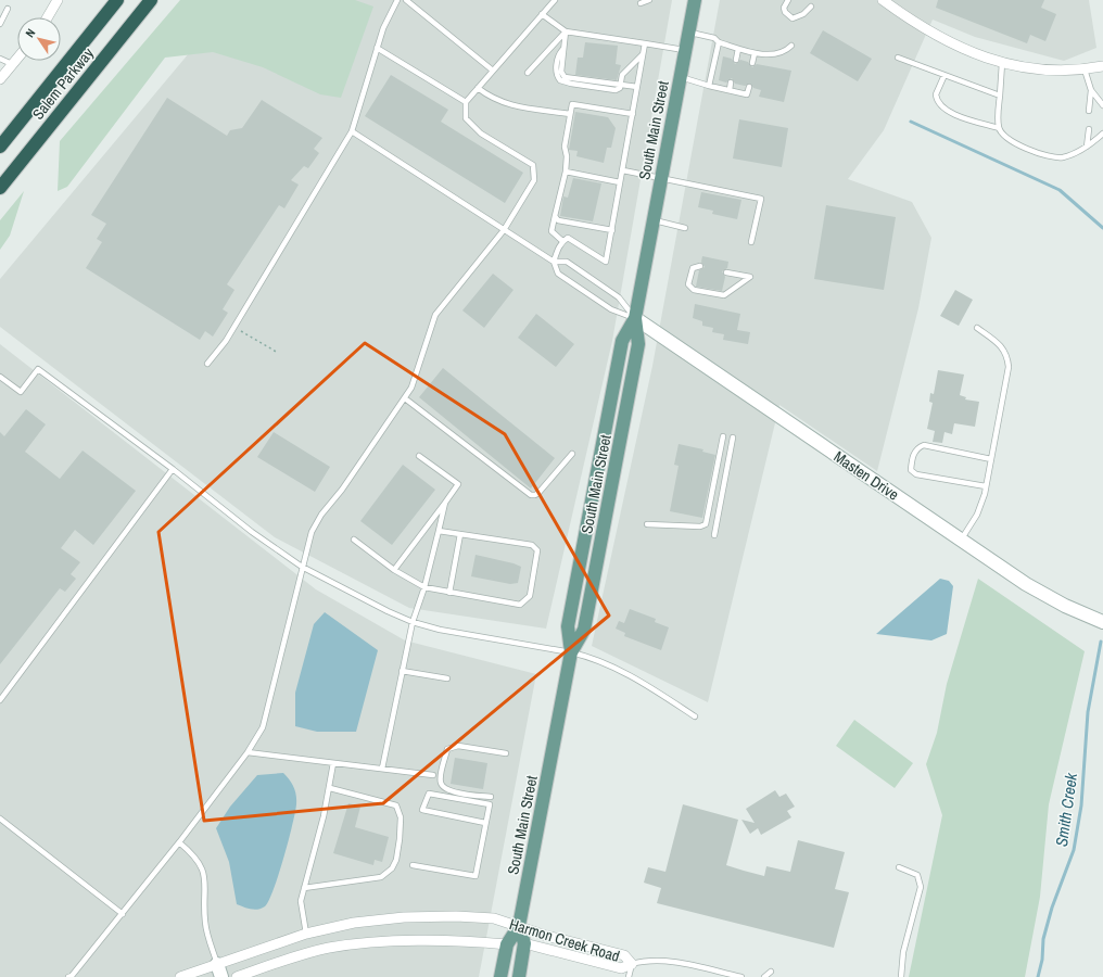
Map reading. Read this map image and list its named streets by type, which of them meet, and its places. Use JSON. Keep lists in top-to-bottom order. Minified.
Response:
{"streets":{"highway":["Salem Parkway"],"main road":["South Main Street"],"street":["Masten Drive","Harmon Creek Road"]},"crossings":[["South Main Street","Masten Drive"],["South Main Street","Harmon Creek Road"]],"water":["Smith Creek"],"north":"top left"}
